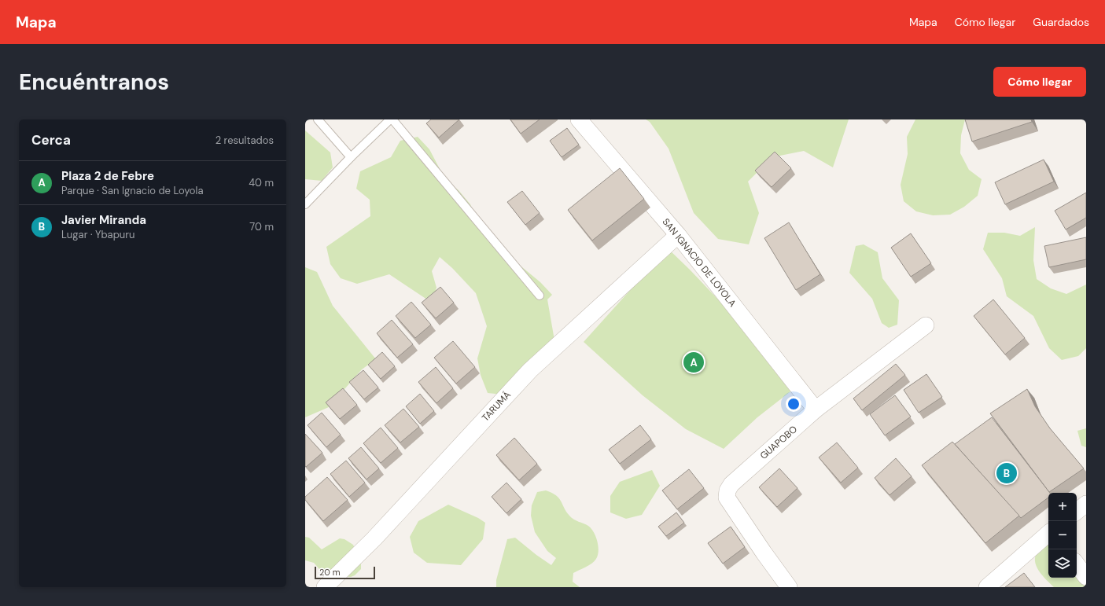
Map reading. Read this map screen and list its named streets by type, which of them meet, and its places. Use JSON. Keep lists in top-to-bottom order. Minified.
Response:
{"streets":{"street":["SAN IGNACIO DE LOYOLA","TARUMÁ","GUAPOBO"]},"crossings":[["SAN IGNACIO DE LOYOLA","TARUMÁ"],["SAN IGNACIO DE LOYOLA","GUAPOBO"]],"scale_bar":"20 m","page":{"header":"Mapa","nav":["Mapa","Cómo llegar","Guardados"],"buttons":"Cómo llegar","title":"Encuéntranos","heading":["Cerca","2 resultados"],"list":[{"mark":"A","name":"Plaza 2 de Febre","note":"Parque · San Ignacio de Loyola","value":"40 m"},{"mark":"B","name":"Javier Miranda","note":"Lugar · Ybapuru","value":"70 m"}],"pins":["A","B"],"map_buttons":["+","−"],"scale":"20 m"}}
